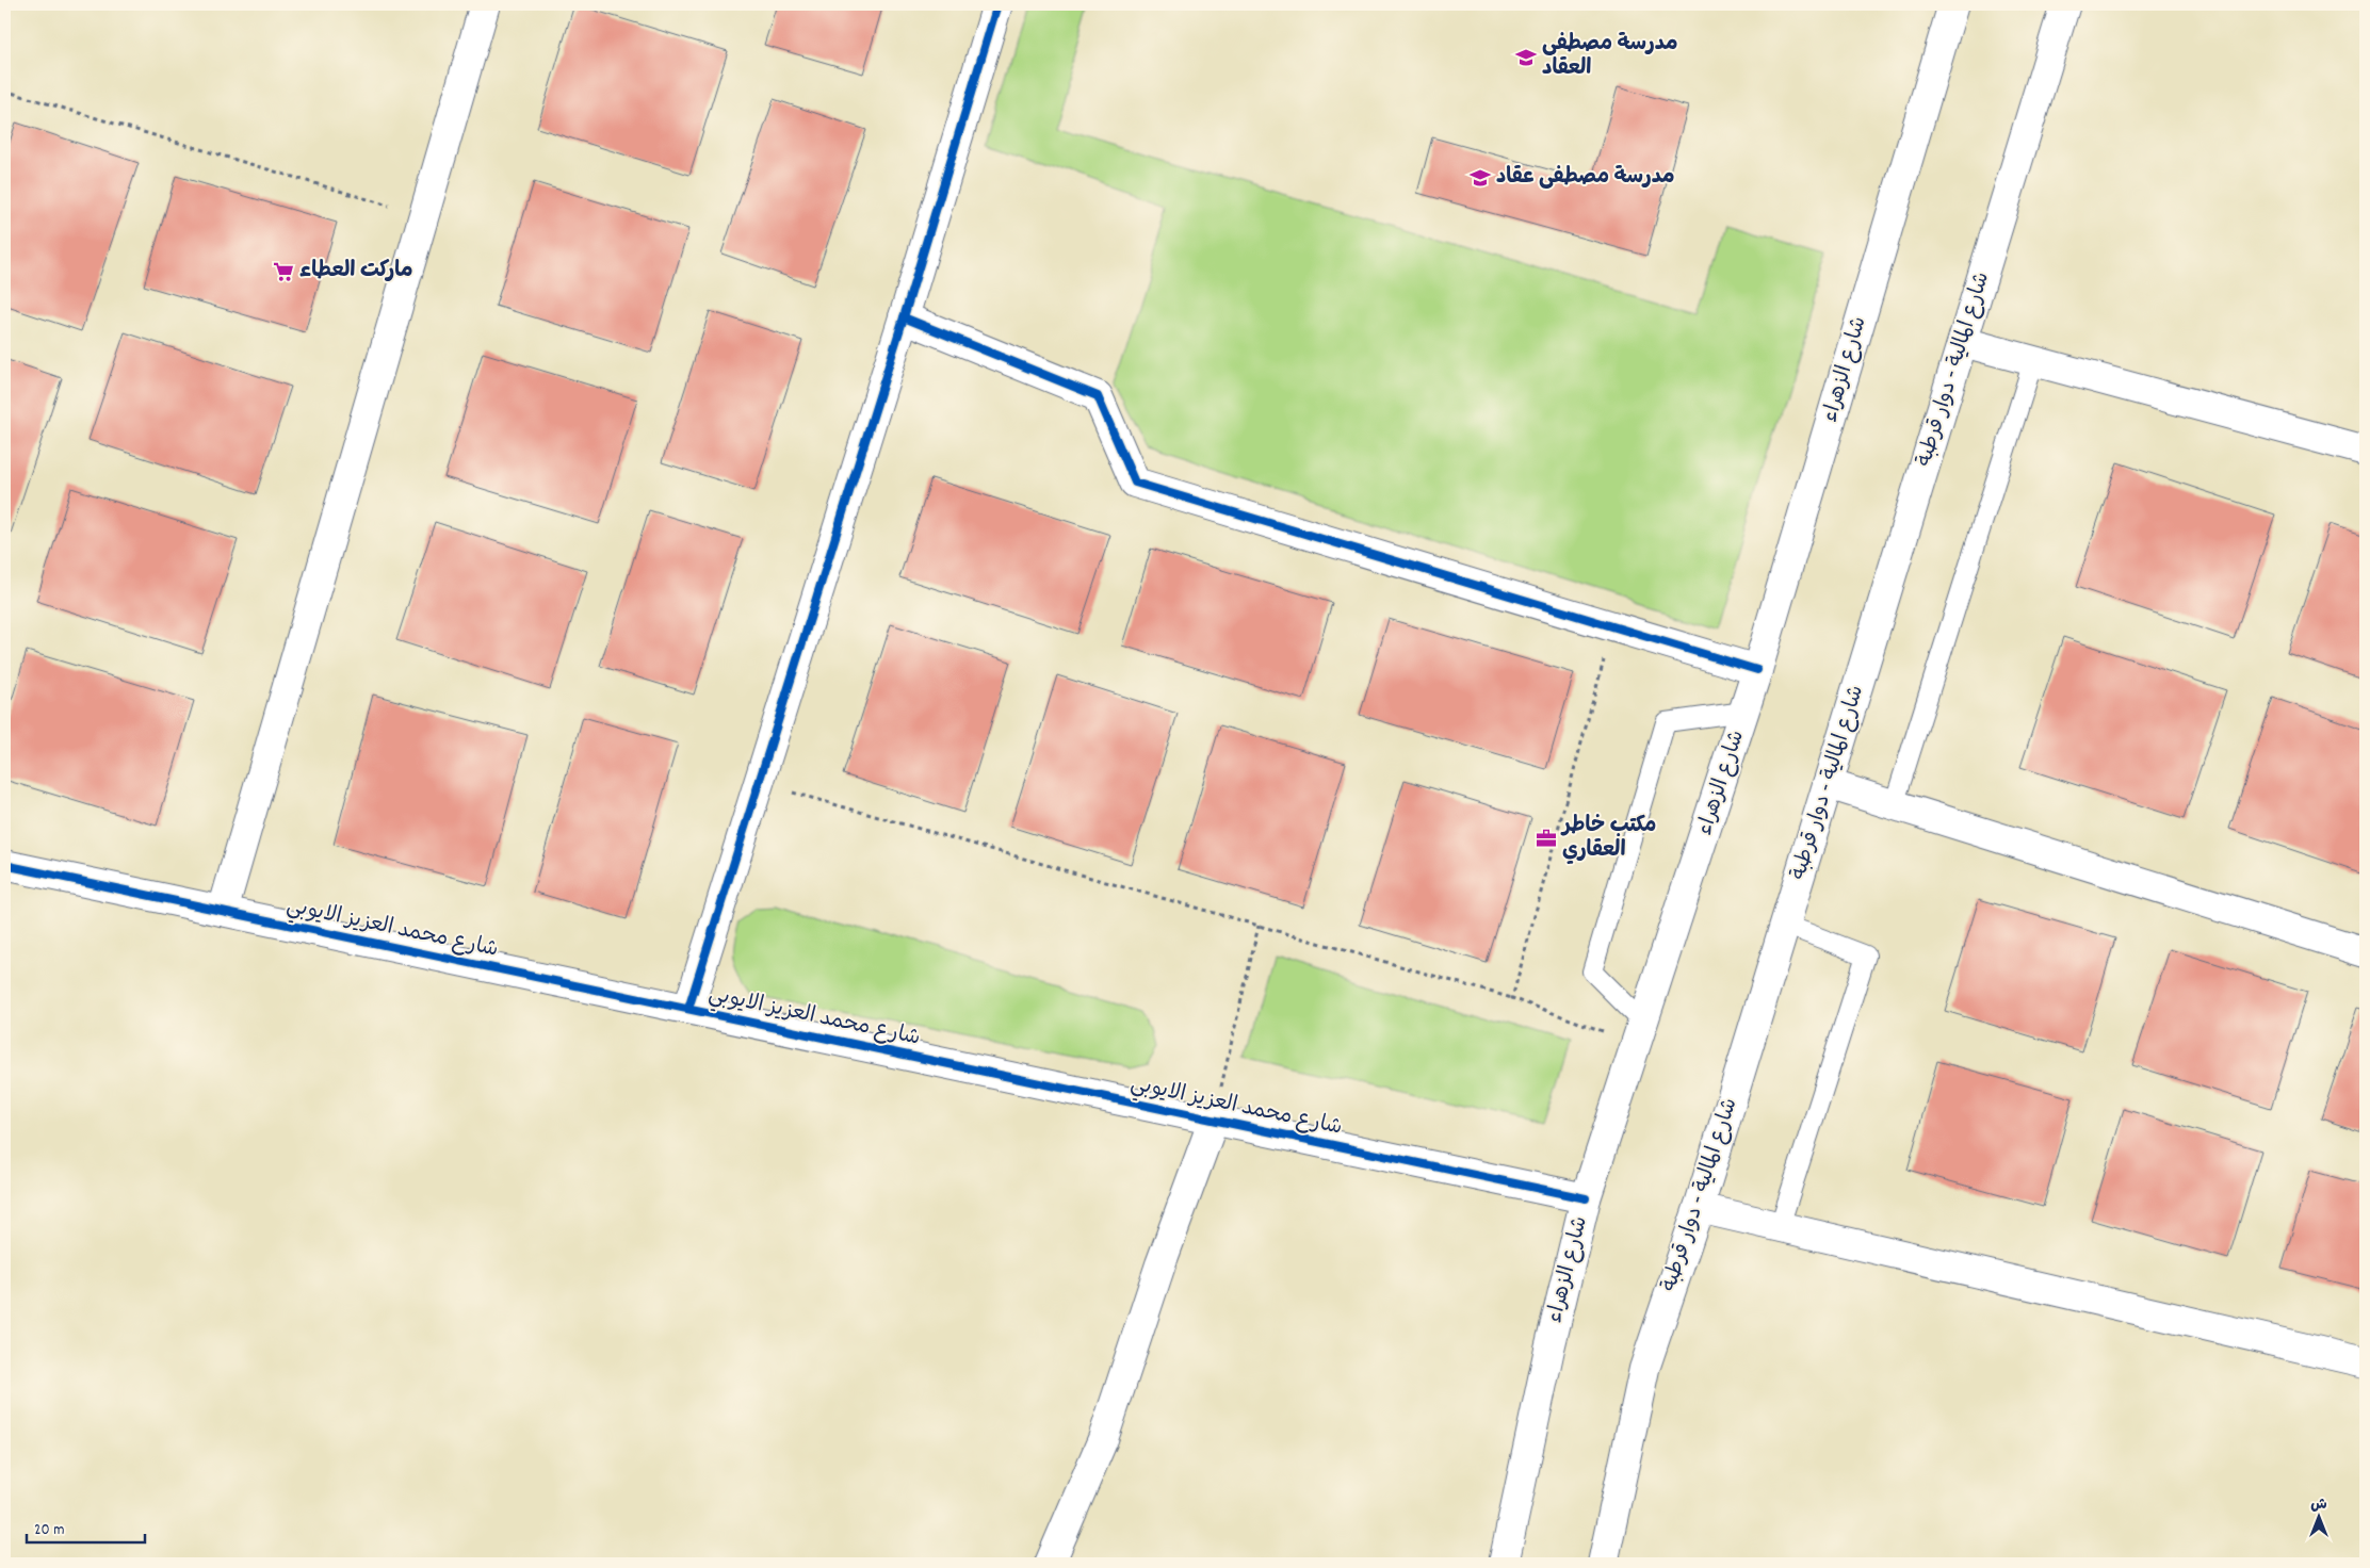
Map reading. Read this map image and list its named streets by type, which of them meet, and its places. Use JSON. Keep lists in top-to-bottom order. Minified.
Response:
{"streets":{"street":["شارع الزهراء","شارع المالية - دوار قرطبة","شارع محمد العزيز الايوبي"]},"crossings":[["شارع الزهراء","شارع محمد العزيز الايوبي"]],"places":{"school or university":["مدرسة مصطفى العقاد","مدرسة مصطفى عقاد"],"supermarket":["ماركت العطاء"],"office":["مكتب خاطر العقاري"]},"scale_bar":"20 m","north":"top"}
